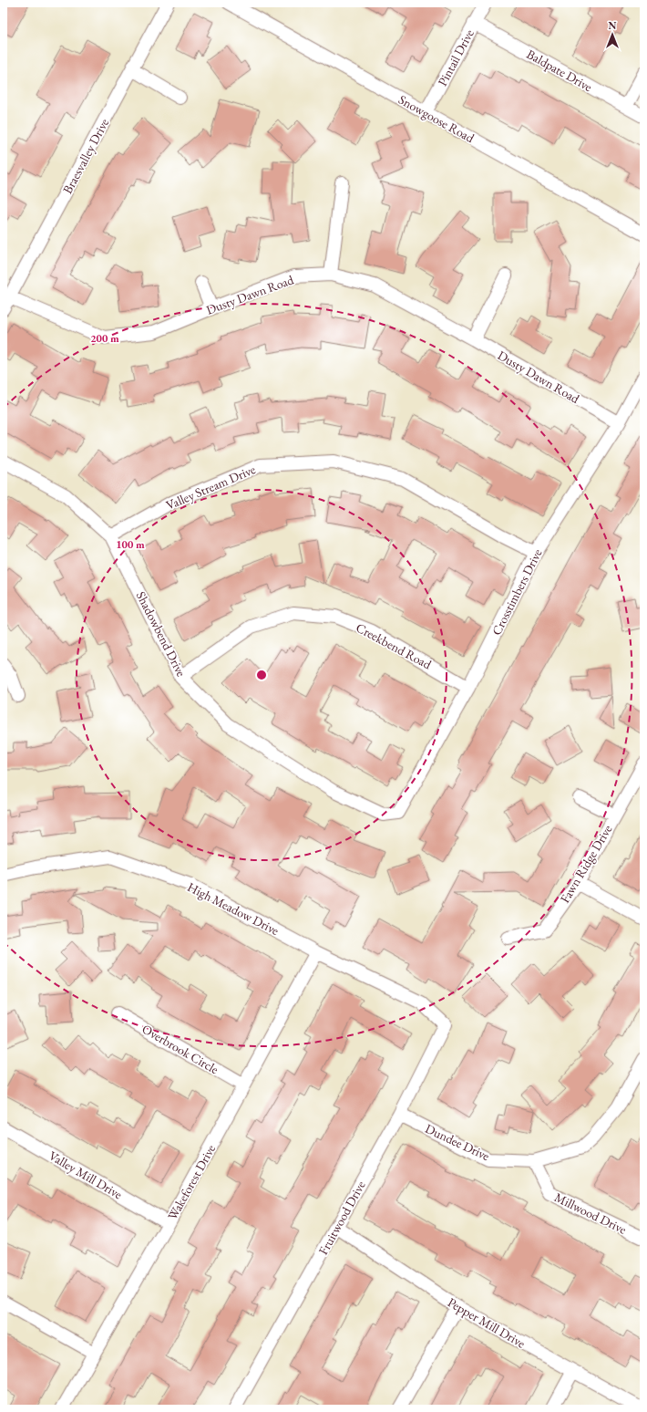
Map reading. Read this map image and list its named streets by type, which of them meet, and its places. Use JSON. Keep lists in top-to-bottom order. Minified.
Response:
{"streets":{"street":["Pintail Drive","Baldpate Drive","Snowgoose Road","Braesvalley Drive","Dusty Dawn Road","Valley Stream Drive","Crosstimbers Drive","Shadowbend Drive","Creekbend Road","Fawn Ridge Drive","High Meadow Drive","Overbrook Circle","Dundee Drive","Valley Mill Drive","Wakeforest Drive","Millwood Drive","Fruitwood Drive","Pepper Mill Drive"]},"crossings":[["Pintail Drive","Baldpate Drive"],["Pintail Drive","Snowgoose Road"],["Braesvalley Drive","Dusty Dawn Road"],["Dusty Dawn Road","Crosstimbers Drive"],["Valley Stream Drive","Crosstimbers Drive"],["Valley Stream Drive","Shadowbend Drive"],["Crosstimbers Drive","Shadowbend Drive"],["Crosstimbers Drive","Creekbend Road"],["Shadowbend Drive","Creekbend Road"],["High Meadow Drive","Wakeforest Drive"],["High Meadow Drive","Fruitwood Drive"],["Overbrook Circle","Wakeforest Drive"],["Dundee Drive","Millwood Drive"],["Dundee Drive","Fruitwood Drive"],["Valley Mill Drive","Wakeforest Drive"],["Fruitwood Drive","Pepper Mill Drive"]],"north":"top","rings":["200 m","100 m"]}
